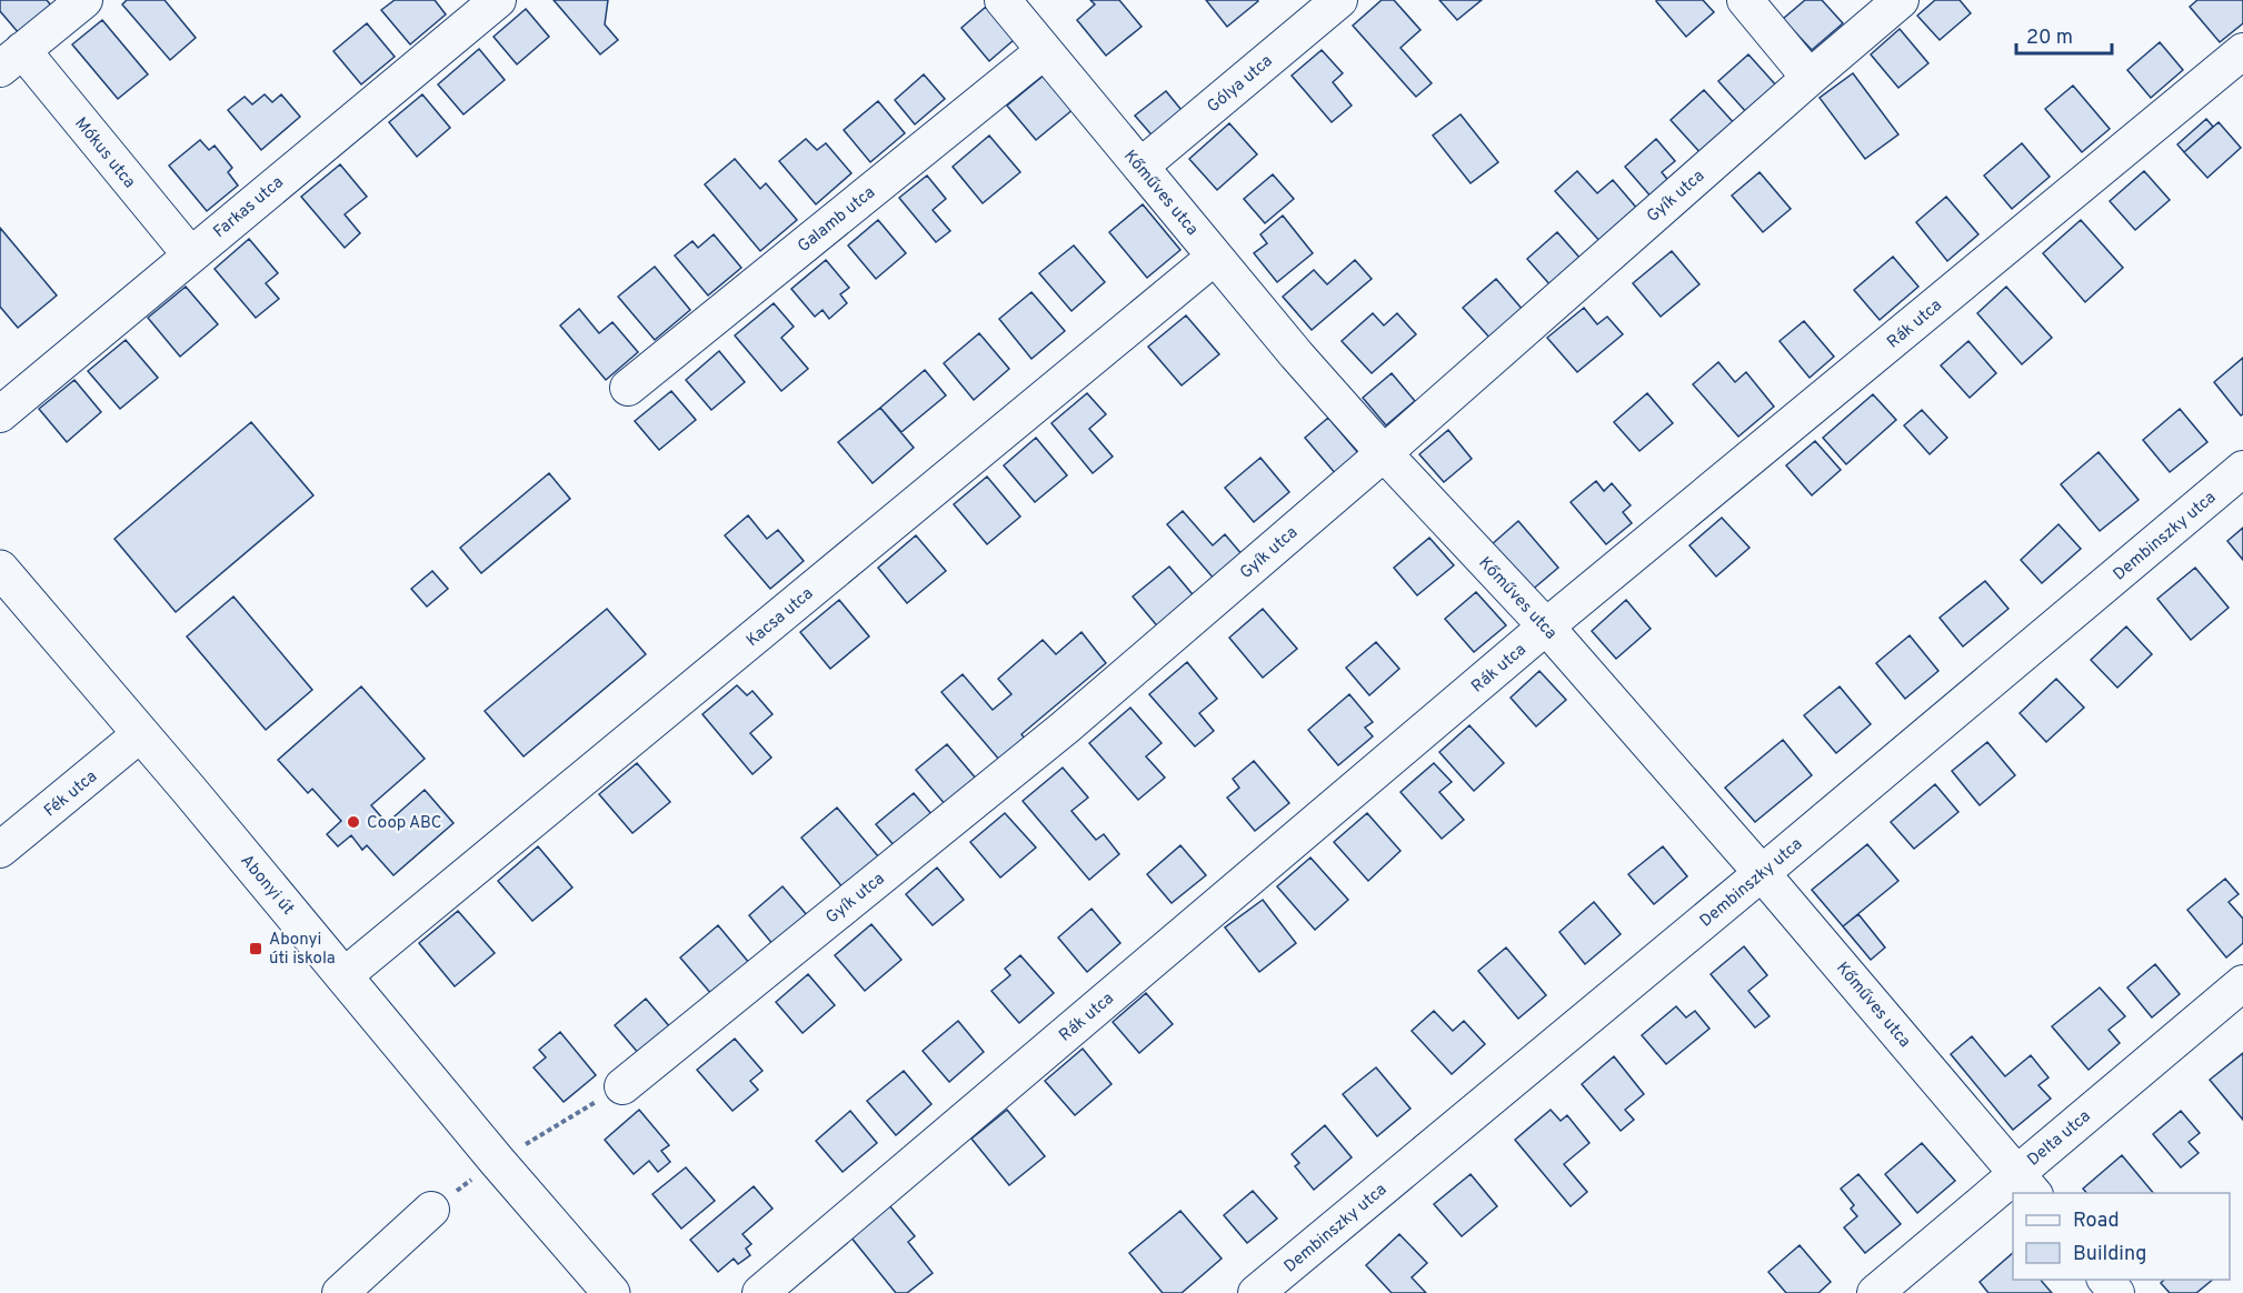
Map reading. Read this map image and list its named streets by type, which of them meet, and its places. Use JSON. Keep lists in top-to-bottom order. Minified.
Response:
{"streets":{"main road":["Abonyi út"],"street":["Gólya utca","Mókus utca","Kőműves utca","Gyík utca","Farkas utca","Galamb utca","Rák utca","Dembinszky utca","Kacsa utca","Fék utca","Delta utca"]},"crossings":[["Gólya utca","Kőműves utca"],["Mókus utca","Farkas utca"],["Kőműves utca","Gyík utca"],["Kőműves utca","Galamb utca"],["Kőműves utca","Rák utca"],["Kőműves utca","Dembinszky utca"],["Kőműves utca","Kacsa utca"],["Kőműves utca","Delta utca"],["Kacsa utca","Abonyi út"],["Fék utca","Abonyi út"]],"places":{"other":["Coop ABC"],"transit":["Abonyi úti iskola"]},"legend":["Road","Building"],"scale_bar":"20 m"}
